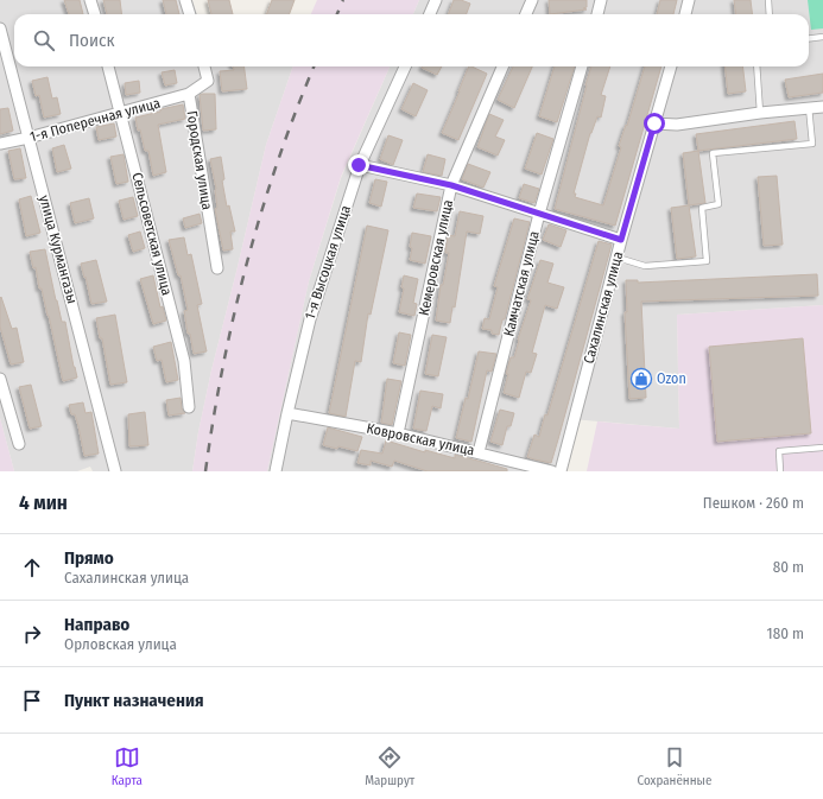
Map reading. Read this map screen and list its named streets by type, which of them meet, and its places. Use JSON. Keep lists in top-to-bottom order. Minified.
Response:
{"streets":{"street":["1-я Поперечная улица","Городская улица","Сельсоветская улица","улица Курмангазы","Кемеровская улица","1-я Высоцкая улица","Камчатская улица","Сахалинская улица","Ковровская улица"]},"crossings":[["1-я Поперечная улица","Городская улица"],["1-я Поперечная улица","Сельсоветская улица"],["1-я Поперечная улица","улица Курмангазы"],["Кемеровская улица","Ковровская улица"],["1-я Высоцкая улица","Ковровская улица"],["Камчатская улица","Ковровская улица"]],"places":{"shop":["Ozon"]},"page":{"search":"Поиск","heading":["4 мин","Пешком · 260 m"],"list":[["Прямо","Сахалинская улица","80 m"],["Направо","Орловская улица","180 m"],"Пункт назначения"],"nav":["Карта","Маршрут","Сохранённые"]}}
